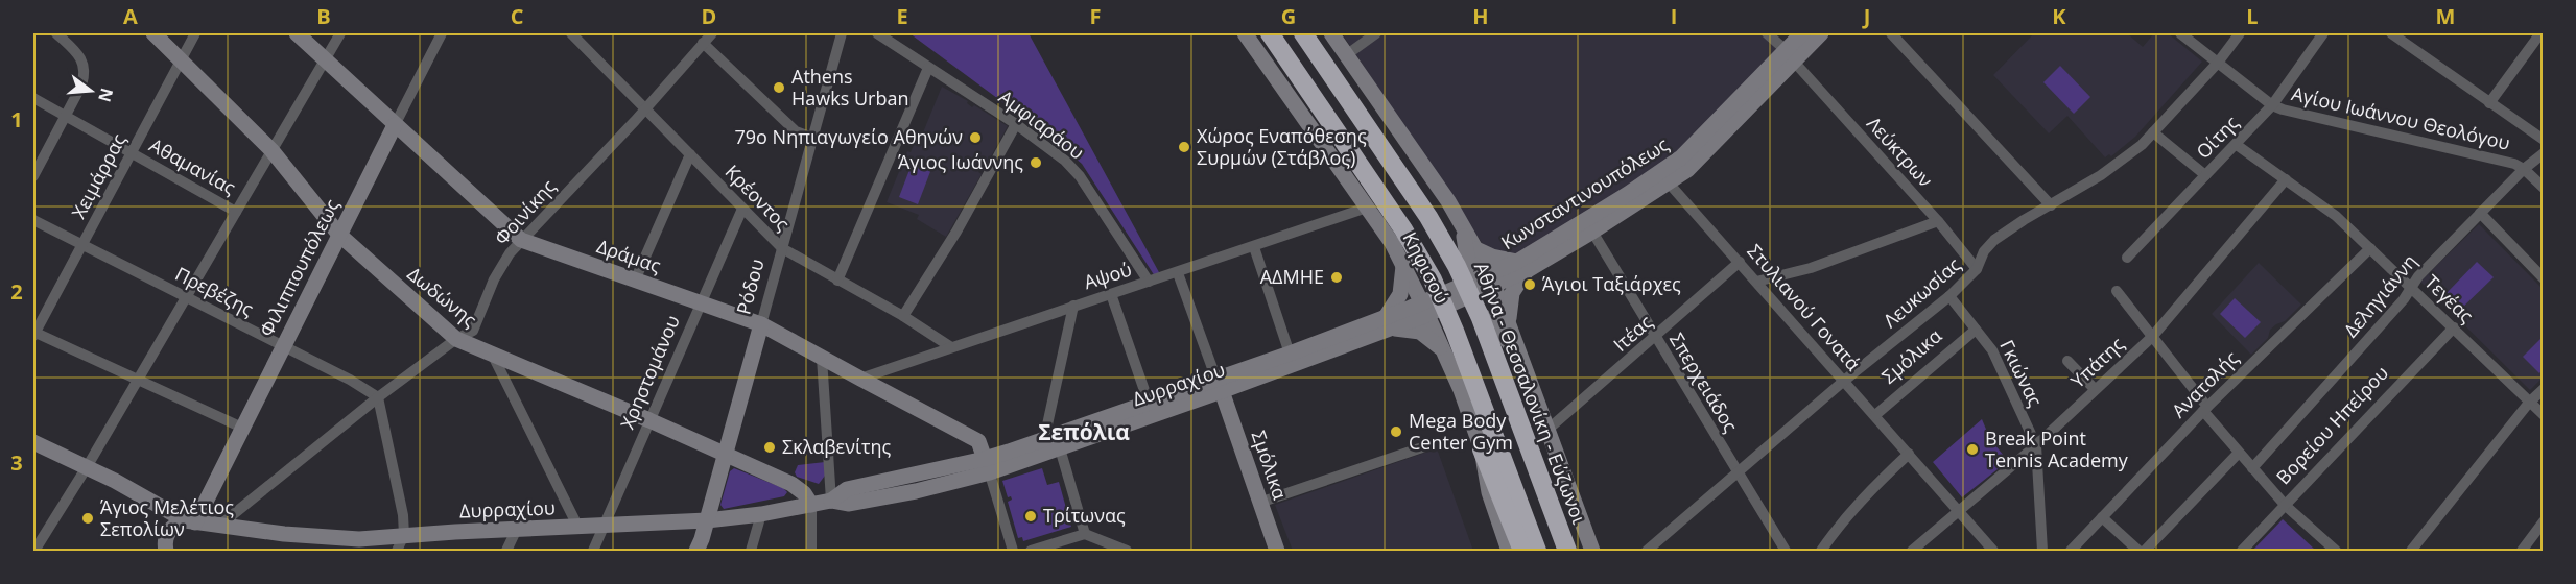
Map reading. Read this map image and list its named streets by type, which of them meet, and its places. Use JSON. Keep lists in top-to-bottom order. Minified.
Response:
{"streets":{"highway":["Αθήνα - Θεσσαλονίκη - Εύζωνοι"],"main road":["Κωνσταντινουπόλεως","Δράμας","Φιλιππουπόλεως","Κηφισού","Ρόδου","Δωδώνης","Σμόλικα","Δυρραχίου"],"street":["Αγίου Ιωάννου Θεολόγου","Αμφιαράου","Οίτης","Λεύκτρων","Αθαμανίας","Χειμάρρας","Κρέοντος","Φοινίκης","Αψού","Πρεβέζης","Λευκωσίας","Δεληγιάννη","Τεγέας","Στυλιανού Γονατά","Ιτέας","Υπάτης","Χρηστομάνου","Γκιώνας","Σπερχειάδος","Ανατολής","Βορείου Ηπείρου"]},"crossings":[["Αγίου Ιωάννου Θεολόγου","Οίτης"],["Αγίου Ιωάννου Θεολόγου","Λευκωσίας"],["Αγίου Ιωάννου Θεολόγου","Δεληγιάννη"],["Αμφιαράου","Αψού"],["Οίτης","Τεγέας"],["Λεύκτρων","Κωνσταντινουπόλεως"],["Λεύκτρων","Λευκωσίας"],["Αθαμανίας","Χειμάρρας"],["Χειμάρρας","Πρεβέζης"],["Χειμάρρας","Δωδώνης"],["Κωνσταντινουπόλεως","Στυλιανού Γονατά"],["Κωνσταντινουπόλεως","Σπερχειάδος"],["Κρέοντος","Φοινίκης"],["Κρέοντος","Αψού"],["Κρέοντος","Ρόδου"],["Κρέοντος","Χρηστομάνου"],["Φοινίκης","Δράμας"],["Φοινίκης","Πρεβέζης"],["Φοινίκης","Δωδώνης"],["Φοινίκης","Δυρραχίου"],["Δράμας","Φιλιππουπόλεως"],["Δράμας","Αψού"],["Δράμας","Ρόδου"],["Δράμας","Χρηστομάνου"],["Δράμας","Δυρραχίου"],["Φιλιππουπόλεως","Πρεβέζης"],["Φιλιππουπόλεως","Δωδώνης"],["Φιλιππουπόλεως","Δυρραχίου"],["Κηφισού","Αψού"],["Κηφισού","Δυρραχίου"],["Αψού","Σμόλικα"],["Ρόδου","Δωδώνης"],["Ρόδου","Δυρραχίου"],["Λευκωσίας","Στυλιανού Γονατά"],["Λευκωσίας","Γκιώνας"],["Λευκωσίας","Σπερχειάδος"],["Δεληγιάννη","Τεγέας"],["Δωδώνης","Χρηστομάνου"],["Δωδώνης","Δυρραχίου"],["Τεγέας","Υπάτης"],["Τεγέας","Ανατολής"],["Τεγέας","Βορείου Ηπείρου"],["Στυλιανού Γονατά","Ιτέας"],["Στυλιανού Γονατά","Σμόλικα"],["Στυλιανού Γονατά","Υπάτης"],["Ιτέας","Σπερχειάδος"],["Σμόλικα","Γκιώνας"],["Σμόλικα","Δυρραχίου"],["Υπάτης","Γκιώνας"],["Χρηστομάνου","Δυρραχίου"]],"districts":["Σεπόλια"],"places":["Athens Hawks Urban","79ο Νηπιαγωγείο Αθηνών","Χώρος Εναπόθεσης Συρμών (Στάβλος)","Άγιος Ιωάννης","ΑΔΜΗΕ","Άγιοι Ταξιάρχες","Mega Body Center Gym","Σκλαβενίτης","Break Point Tennis Academy","Τρίτωνας","Άγιος Μελέτιος Σεπολίων"],"north":"right","grid":{"columns":["A","B","C","D","E","F","G","H","I","J","K","L","M"],"rows":["1","2","3"]}}
